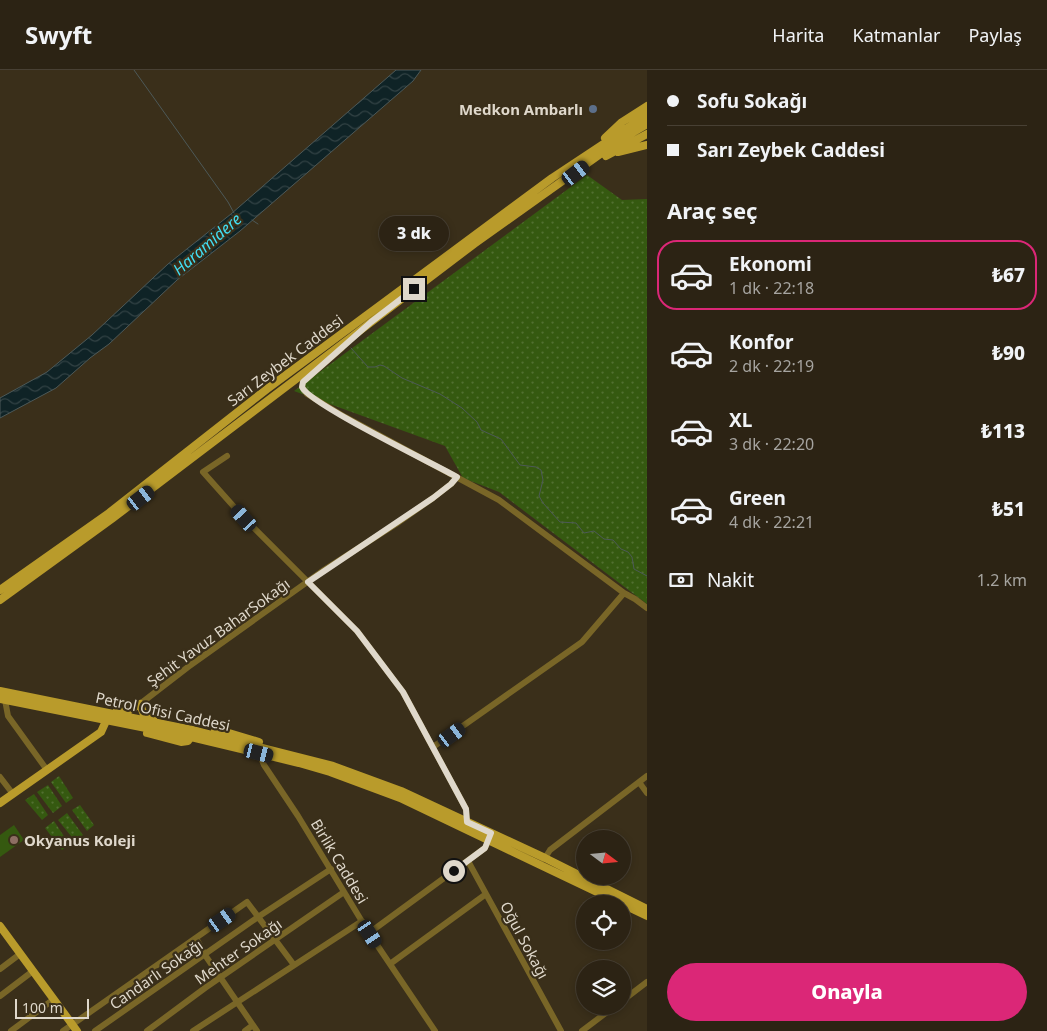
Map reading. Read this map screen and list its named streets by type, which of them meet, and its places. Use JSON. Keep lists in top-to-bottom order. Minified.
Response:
{"streets":{"main road":["Sarı Zeybek Caddesi","Petrol Ofisi Caddesi"],"street":["Şehit Yavuz BaharSokağı","Birlik Caddesi","Oğul Sokağı","Mehter Sokağı","Candarlı Sokağı"]},"crossings":[["Petrol Ofisi Caddesi","Birlik Caddesi"],["Birlik Caddesi","Mehter Sokağı"],["Birlik Caddesi","Candarlı Sokağı"]],"water":["Haramidere"],"places":["Medkon Ambarlı","Okyanus Koleji"],"scale_bar":"100 m","north":"right","page":{"header":"Swyft","nav":["Harita","Katmanlar","Paylaş"],"banner":["Sofu Sokağı","Sarı Zeybek Caddesi"],"heading":"Araç seç","bubble":"3 dk","list":[{"name":"Ekonomi","note":"1 dk · 22:18","value":"₺67"},{"name":"Konfor","note":"2 dk · 22:19","value":"₺90"},{"name":"XL","note":"3 dk · 22:20","value":"₺113"},{"name":"Green","note":"4 dk · 22:21","value":"₺51"}],"pay":["Nakit","1.2 km"],"buttons":"Onayla","scale":"100 m"}}
